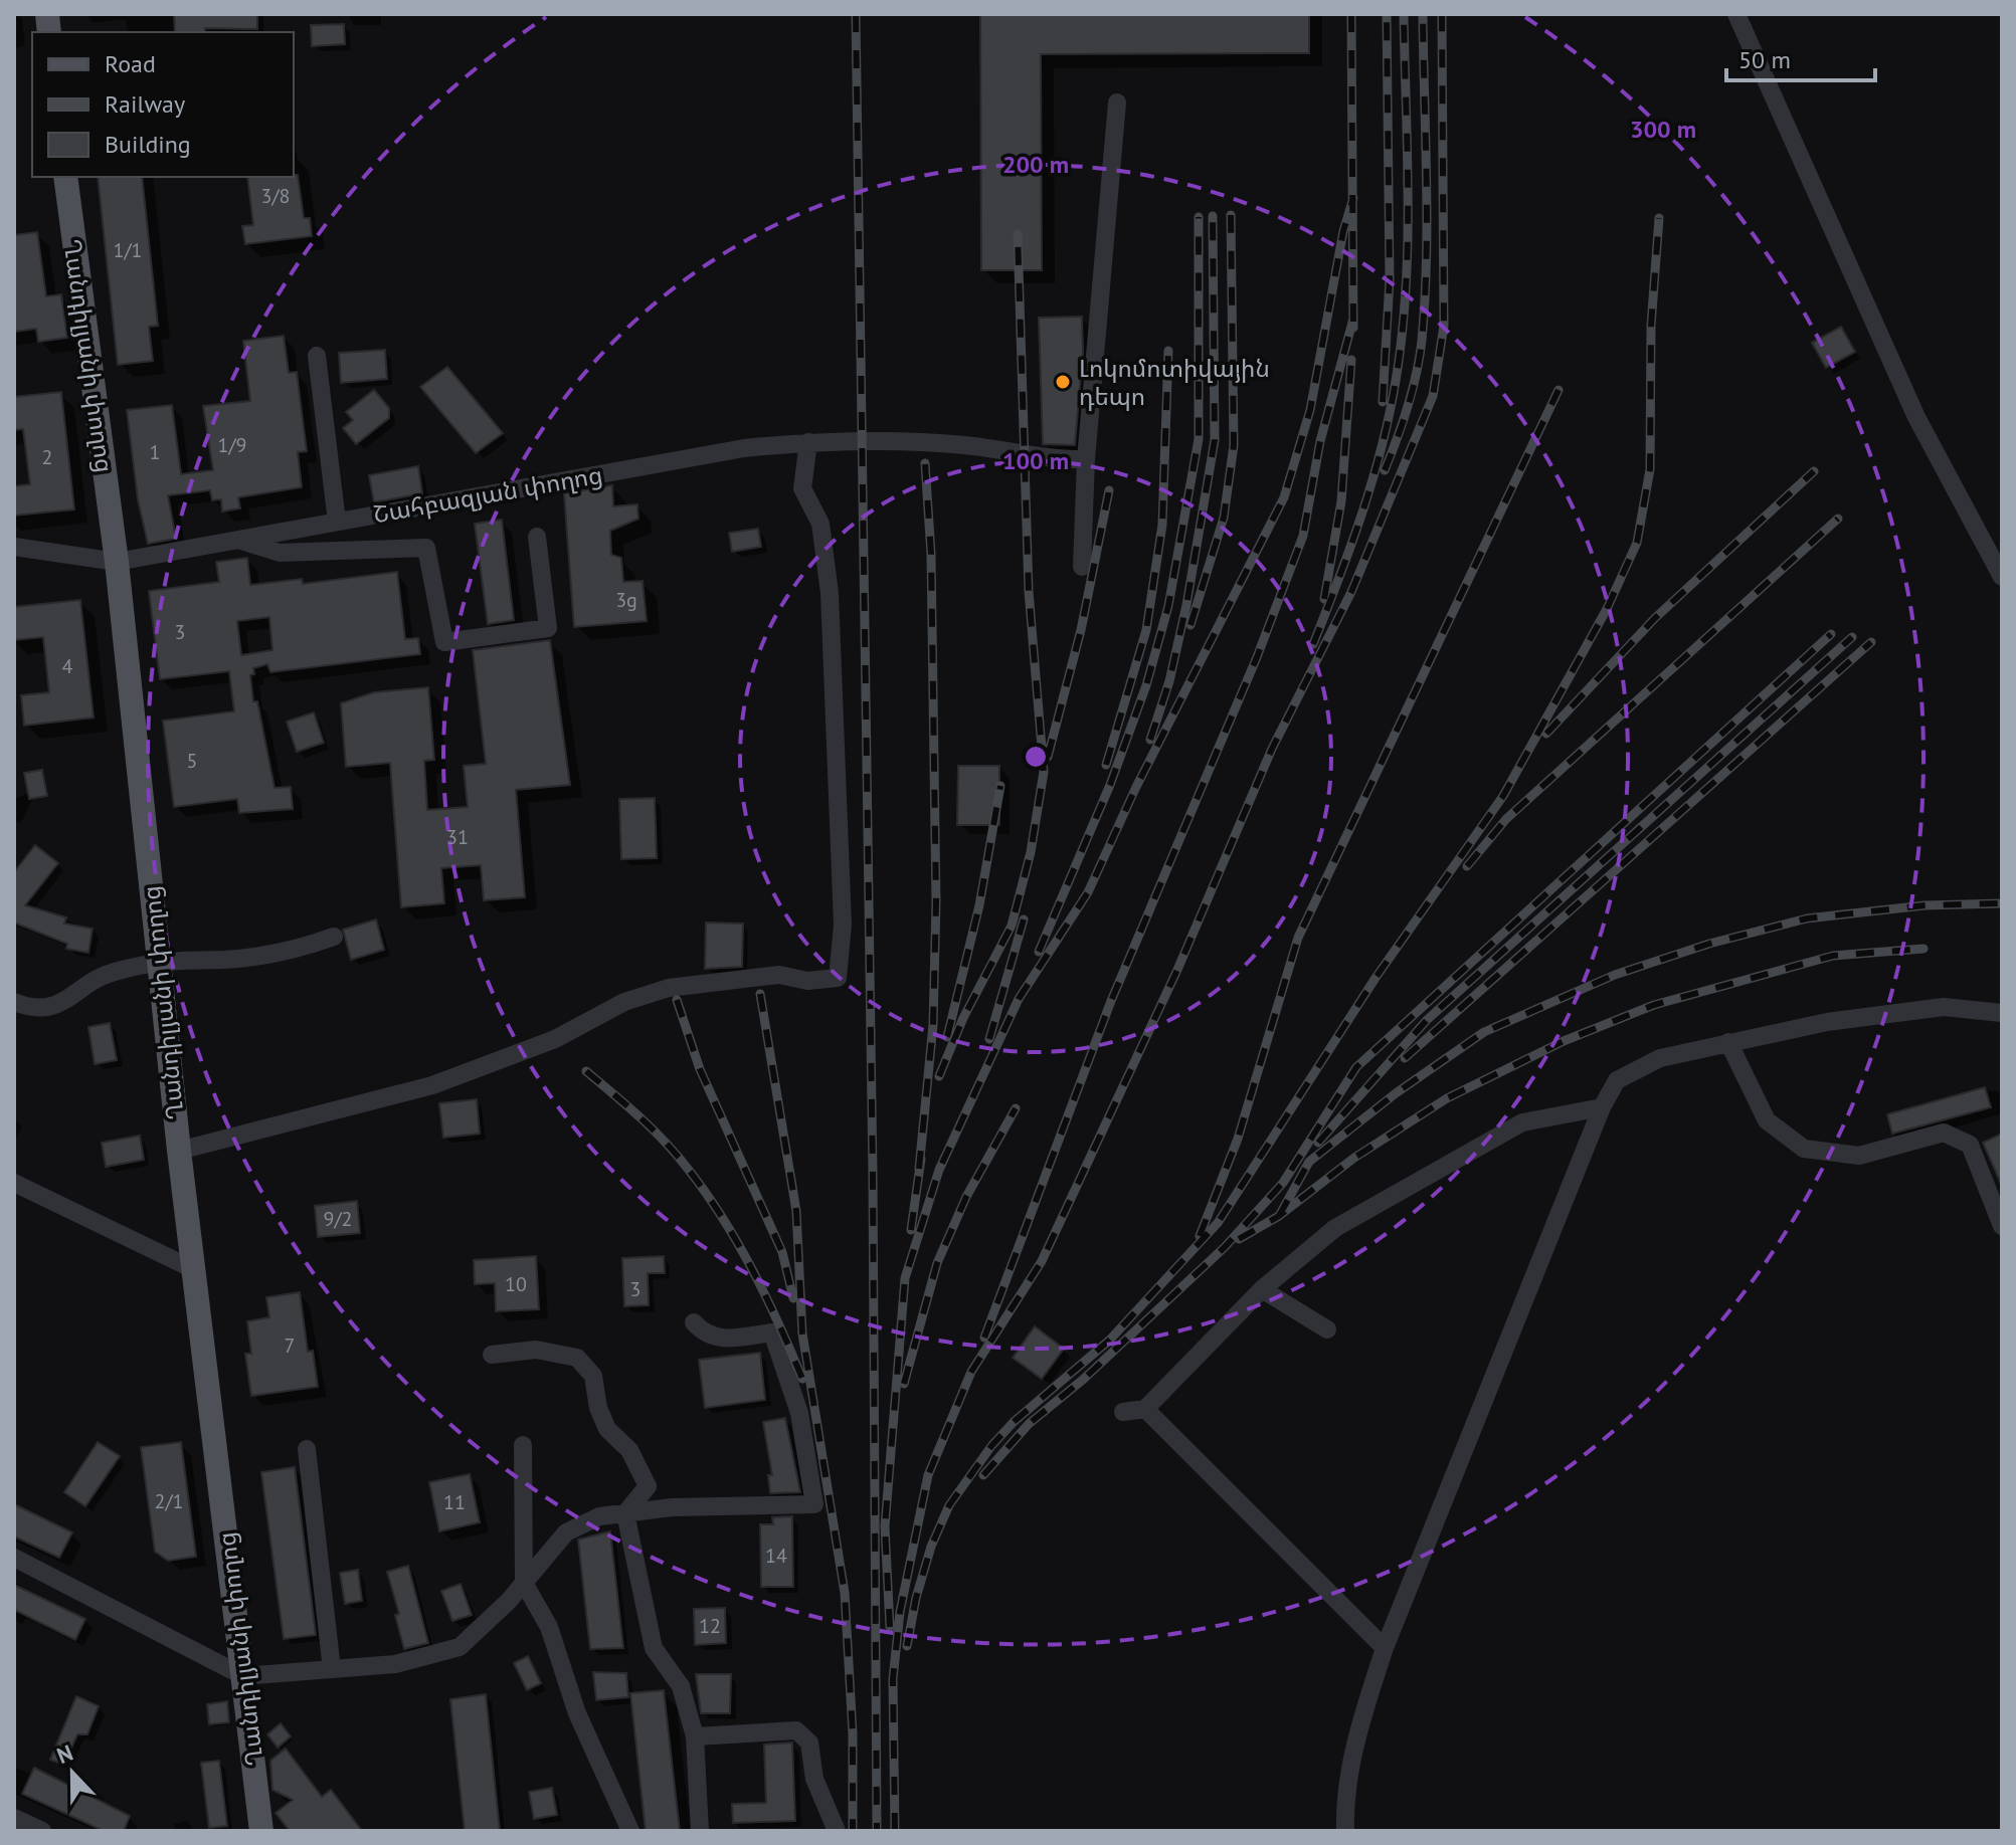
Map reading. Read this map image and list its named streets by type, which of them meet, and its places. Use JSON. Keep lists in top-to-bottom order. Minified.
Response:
{"streets":{"main road":["Ղանդիլյանի փողոց"],"street":["Շահբազյան փողոց"]},"crossings":[["Ղանդիլյանի փողոց","Շահբազյան փողոց"]],"places":["Լոկոմոտիվային դեպո"],"house_numbers":["3/8","1/1","1/9","1","2","3g","3","4","5","31","9/2","10","3","7","2/1","11","14","12"],"legend":["Road","Railway","Building"],"scale_bar":"50 m","north":"top","rings":["300 m","200 m","100 m"]}
